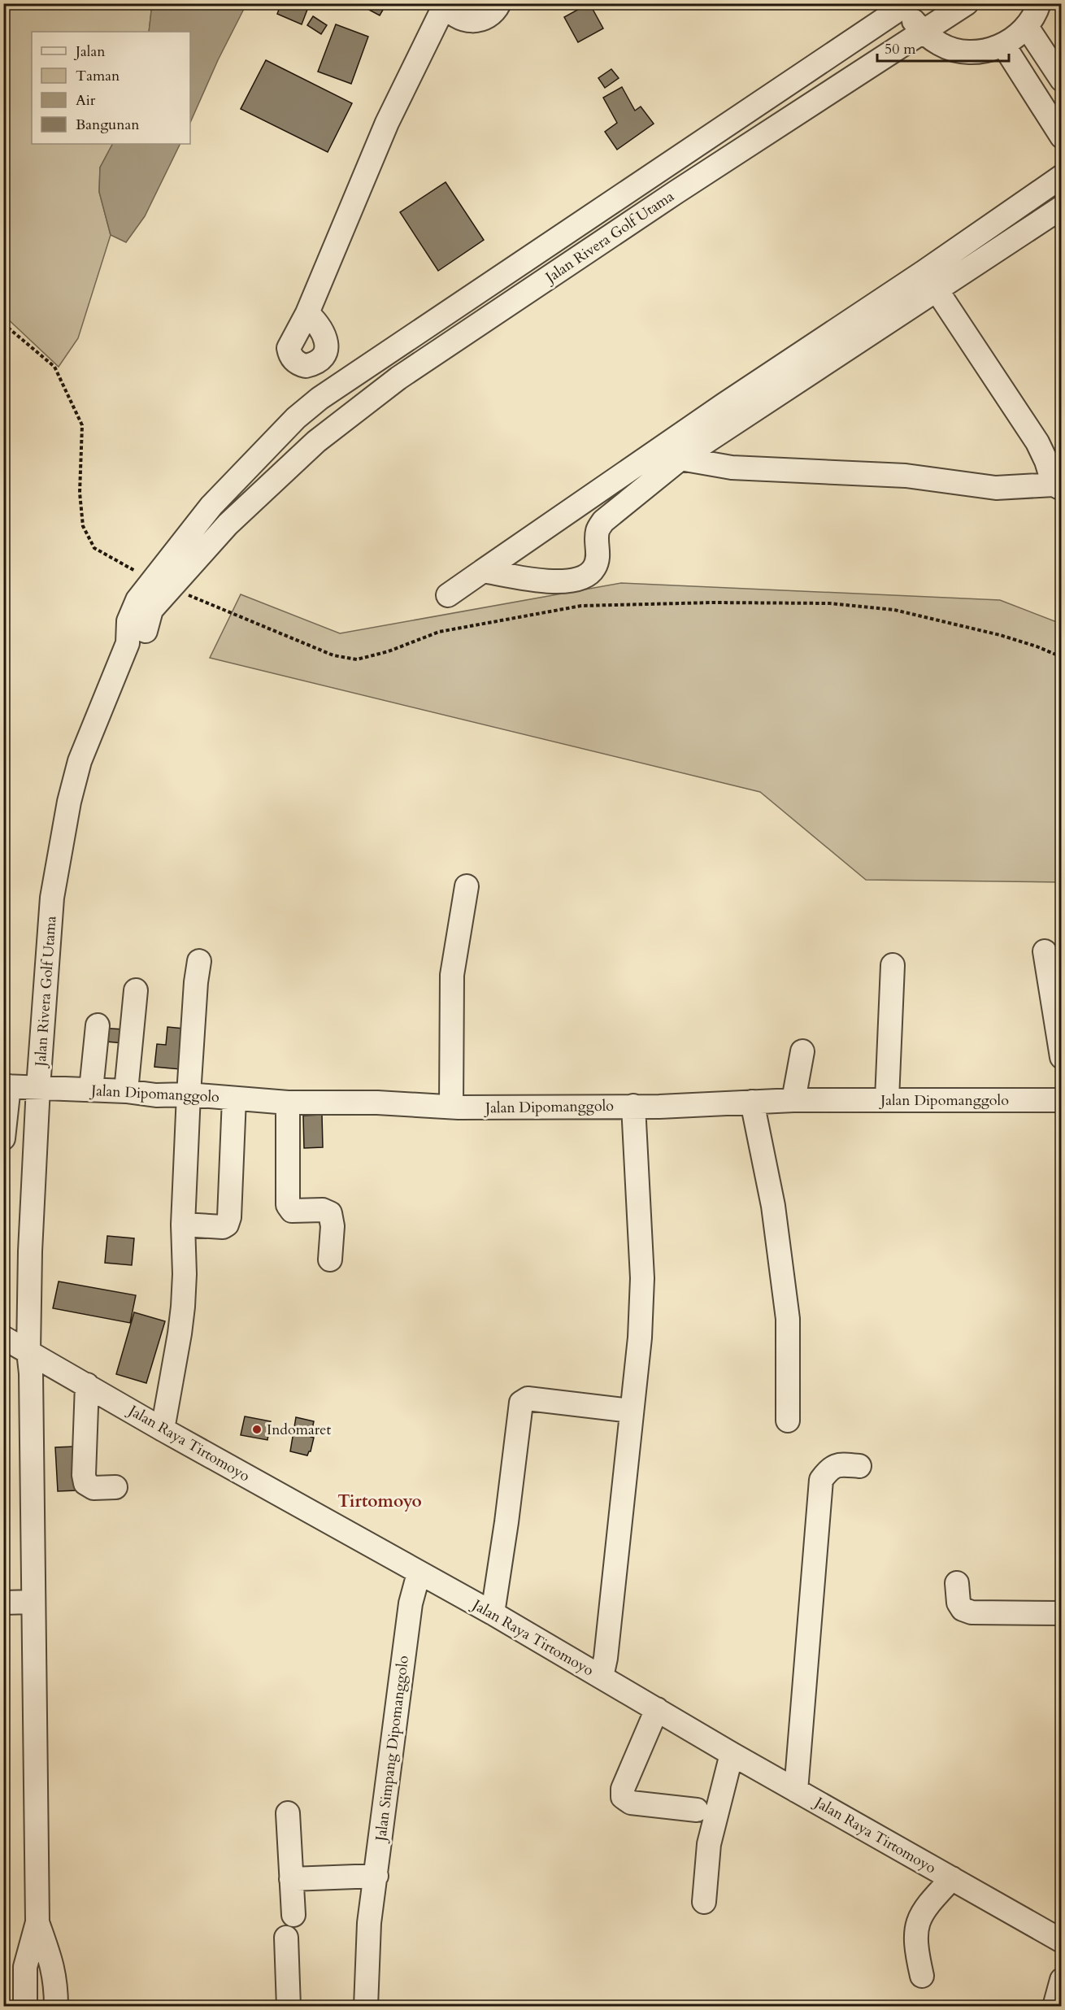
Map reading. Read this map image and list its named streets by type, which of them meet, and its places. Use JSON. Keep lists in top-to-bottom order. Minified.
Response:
{"streets":{"street":["Jalan Rivera Golf Utama","Jalan Dipomanggolo","Jalan Raya Tirtomoyo","Jalan Simpang Dipomanggolo"]},"crossings":[["Jalan Rivera Golf Utama","Jalan Dipomanggolo"],["Jalan Rivera Golf Utama","Jalan Raya Tirtomoyo"],["Jalan Raya Tirtomoyo","Jalan Simpang Dipomanggolo"]],"districts":["Tirtomoyo"],"places":["Indomaret"],"legend":["Jalan","Taman","Air","Bangunan"],"scale_bar":"50 m"}
